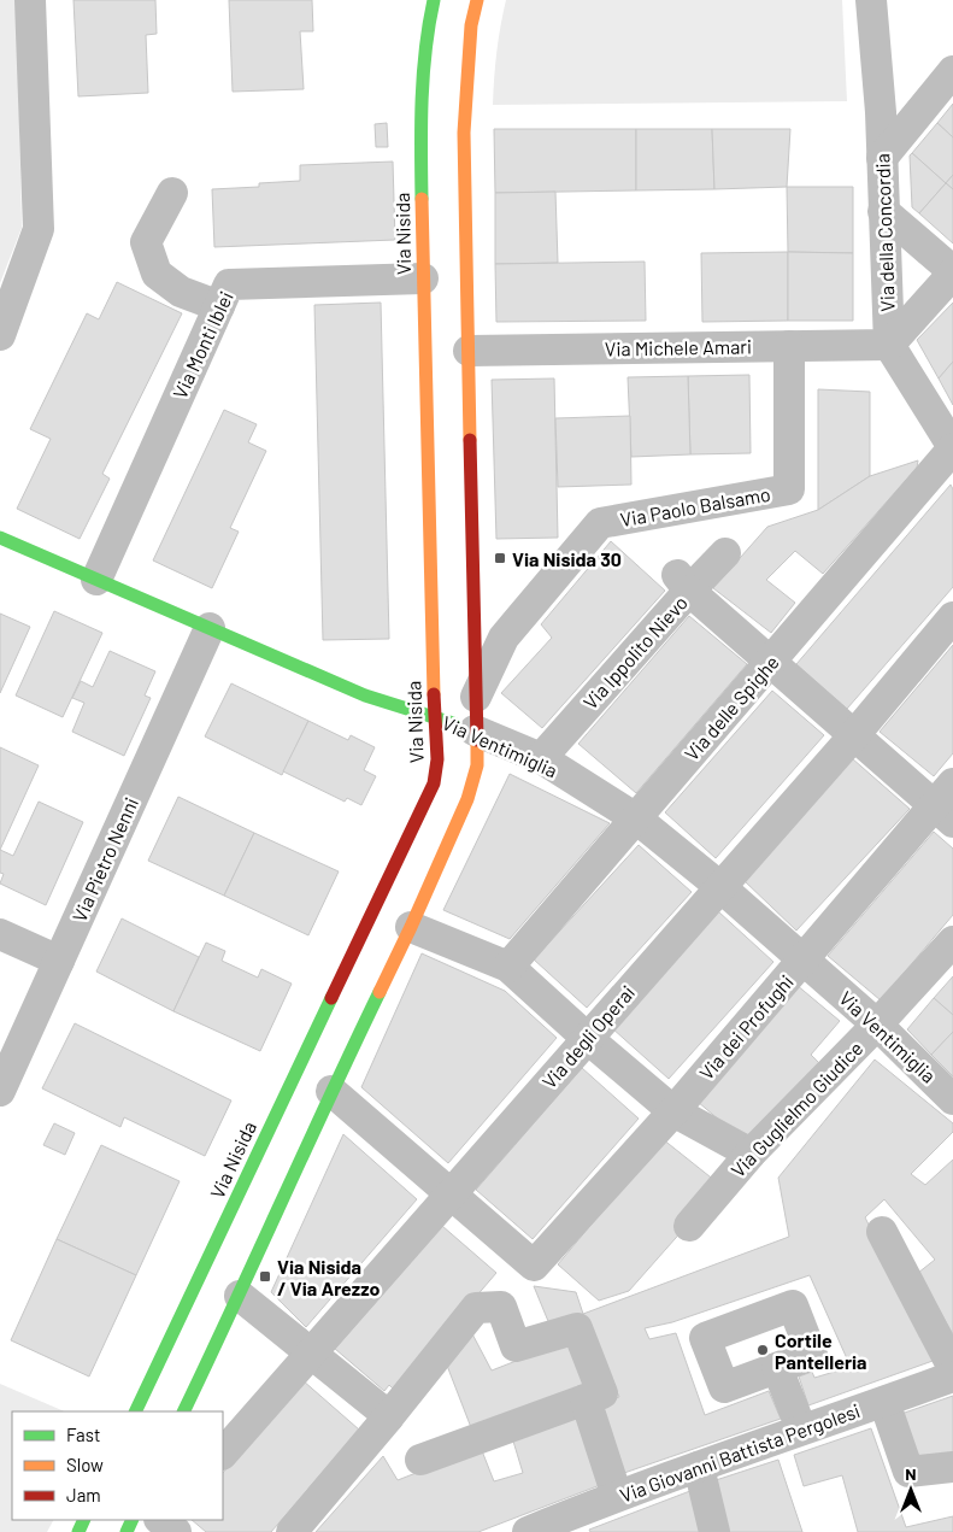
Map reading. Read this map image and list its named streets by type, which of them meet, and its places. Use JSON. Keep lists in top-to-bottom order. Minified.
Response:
{"streets":{"main road":["Via Nisida","Via Ventimiglia"],"street":["Via della Concordia","Via Monti Iblei","Via Michele Amari","Via Paolo Balsamo","Via Ippolito Nievo","Via delle Spighe","Via Pietro Nenni","Via dei Profughi","Via degli Operai","Via Guglielmo Giudice","Via Giovanni Battista Pergolesi"]},"crossings":[["Via della Concordia","Via Michele Amari"],["Via della Concordia","Via delle Spighe"],["Via Nisida","Via Monti Iblei"],["Via Nisida","Via Ventimiglia"],["Via Monti Iblei","Via Ventimiglia"],["Via Michele Amari","Via Paolo Balsamo"],["Via Ippolito Nievo","Via delle Spighe"],["Via Ippolito Nievo","Via Ventimiglia"],["Via Ippolito Nievo","Via dei Profughi"],["Via Ippolito Nievo","Via degli Operai"],["Via delle Spighe","Via Ventimiglia"],["Via Ventimiglia","Via Pietro Nenni"],["Via Ventimiglia","Via dei Profughi"],["Via Ventimiglia","Via degli Operai"],["Via Ventimiglia","Via Guglielmo Giudice"],["Via dei Profughi","Via degli Operai"]],"places":{"transit":["Via Nisida 30","Via Nisida / Via Arezzo"],"other":["Cortile Pantelleria"]},"legend":["Fast","Slow","Jam"],"north":"top"}
